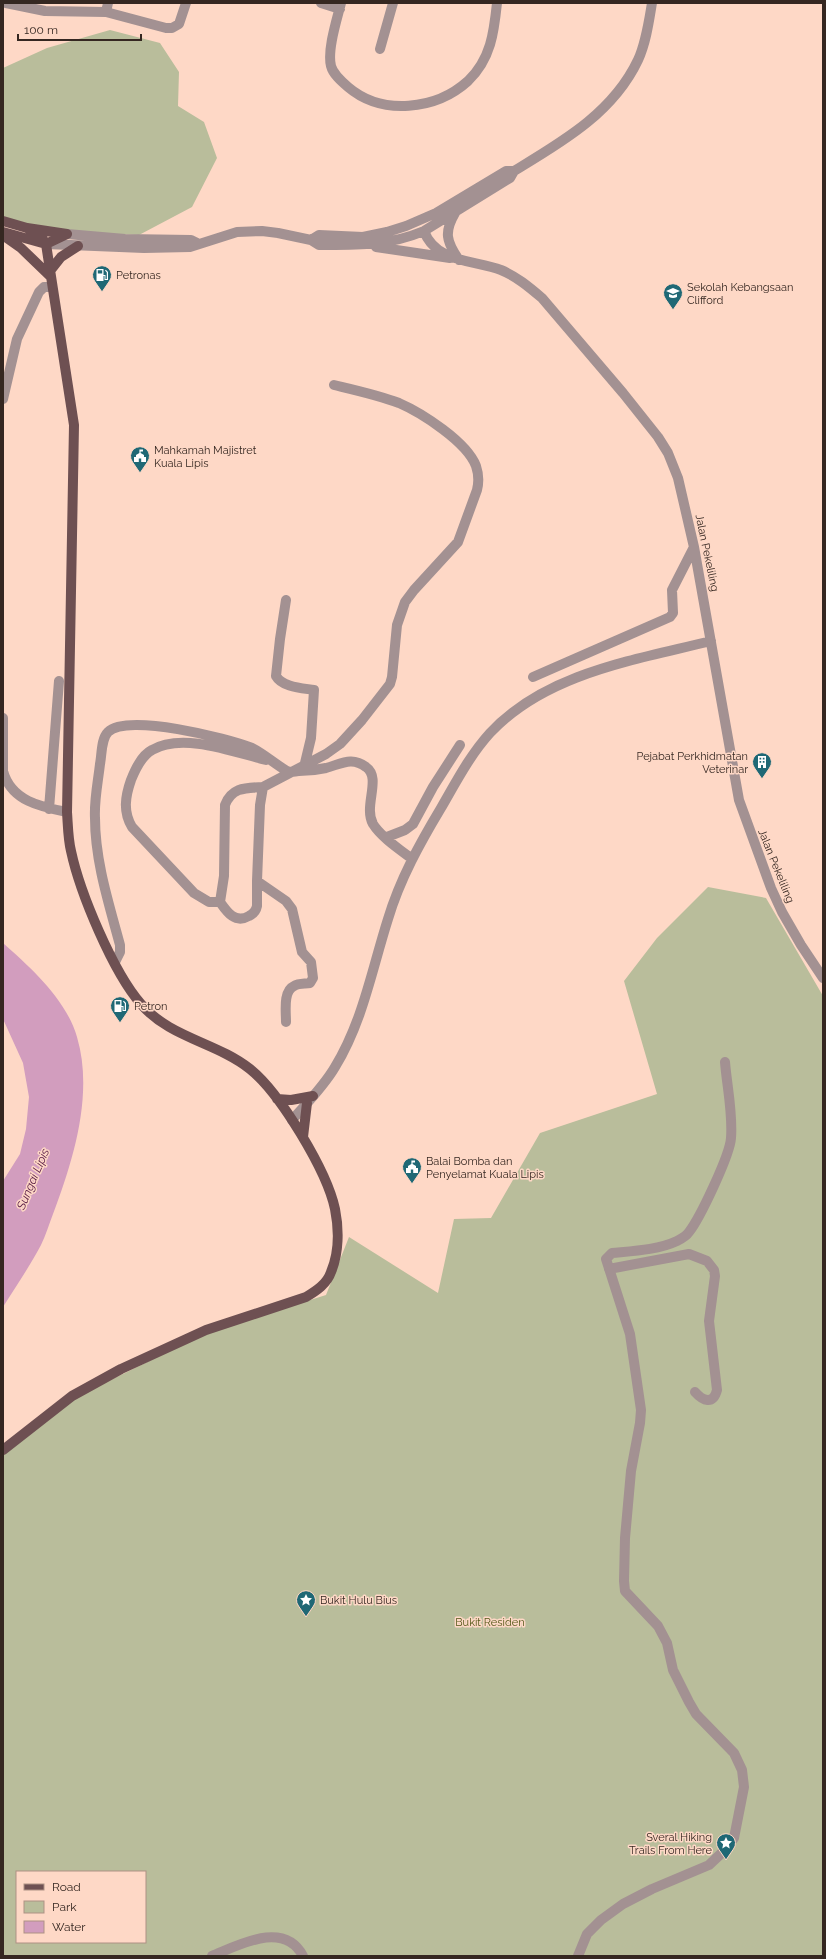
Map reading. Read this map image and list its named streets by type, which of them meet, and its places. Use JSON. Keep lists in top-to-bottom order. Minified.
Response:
{"streets":{"street":["Jalan Pekeliling"]},"water":["Sungai Lipis"],"parks":["Bukit Residen"],"places":{"fuel station":["Petronas","Petron"],"school or university":["Sekolah Kebangsaan Clifford"],"public building":["Mahkamah Majistret Kuala Lipis","Balai Bomba dan Penyelamat Kuala Lipis"],"building":["Pejabat Perkhidmatan Veterinar"],"place":["Bukit Hulu Bius","Sveral Hiking Trails From Here"]},"legend":["Road","Park","Water"],"scale_bar":"100 m"}
